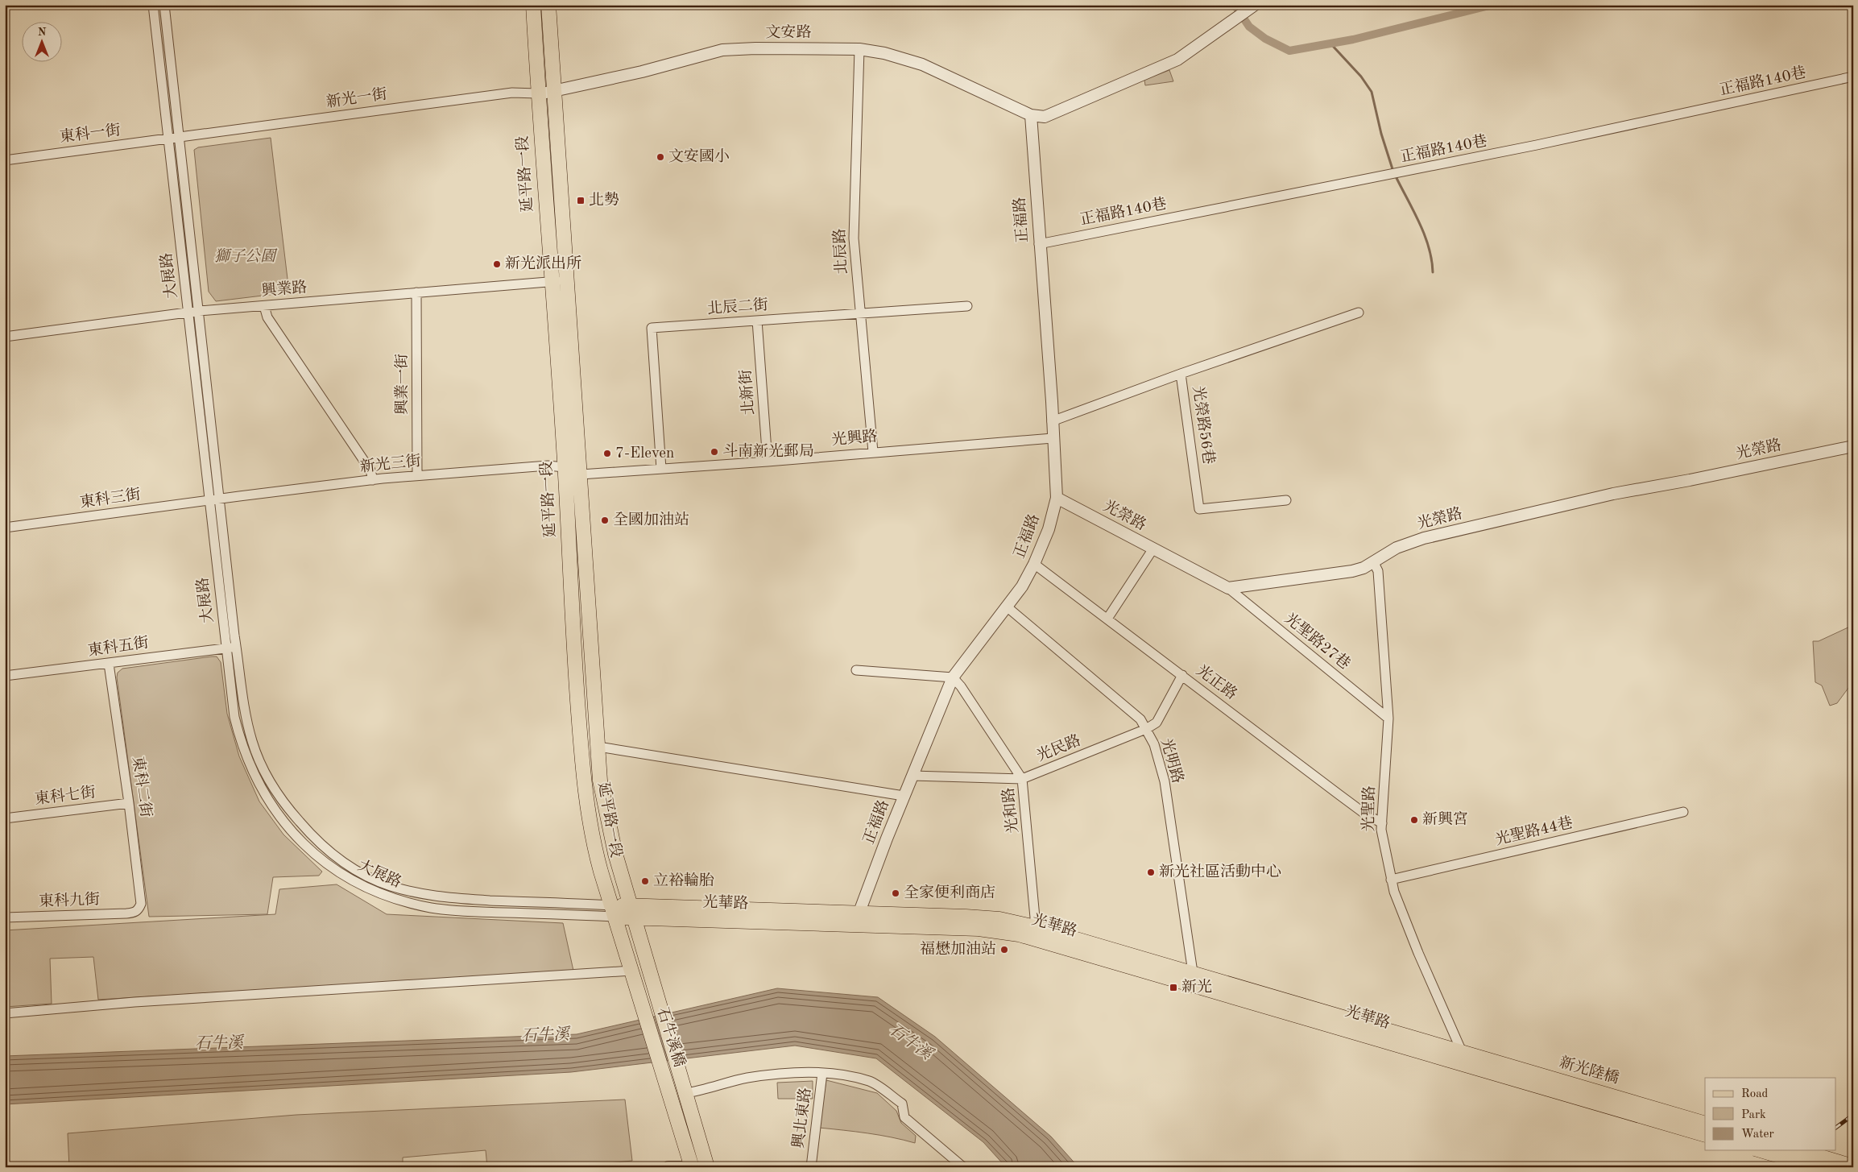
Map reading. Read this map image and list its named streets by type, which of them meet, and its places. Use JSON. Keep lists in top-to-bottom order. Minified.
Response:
{"streets":{"main road":["延平路一段","光華路","石牛溪橋","新光陸橋"],"street":["文安路","正福路140巷","新光一街","東科一街","正福路","北辰路","大展路","興業路","北辰二街","興業一街","北新街","光榮路56巷","光興路","光榮路","新光三街","東科三街","光聖路27巷","東科五街","光正路","光民路","光明路","東科二街","東科七街","光聖路","光和路","光聖路44巷","東科九街","興北東路"]},"crossings":[["文安路","新光一街"],["文安路","延平路一段"],["文安路","正福路"],["文安路","北辰路"],["正福路140巷","正福路"],["新光一街","東科一街"],["新光一街","延平路一段"],["新光一街","大展路"],["東科一街","大展路"],["延平路一段","大展路"],["延平路一段","興業路"],["延平路一段","光興路"],["延平路一段","新光三街"],["延平路一段","光華路"],["延平路一段","石牛溪橋"],["正福路","光興路"],["正福路","光榮路"],["正福路","光正路"],["正福路","光民路"],["正福路","光明路"],["正福路","光和路"],["正福路","光華路"],["北辰路","北辰二街"],["北辰路","光興路"],["大展路","興業路"],["大展路","新光三街"],["大展路","東科三街"],["大展路","東科五街"],["大展路","光華路"],["興業路","興業一街"],["北辰二街","北新街"],["北辰二街","光興路"],["興業一街","新光三街"],["北新街","光興路"],["光興路","新光三街"],["光榮路","光聖路27巷"],["光榮路","光聖路"],["新光三街","東科三街"],["光聖路27巷","光聖路"],["東科五街","東科二街"],["光正路","光民路"],["光正路","光聖路"],["光民路","光明路"],["光民路","光和路"],["光明路","光華路"],["東科二街","東科七街"],["東科二街","東科九街"],["光聖路","光聖路44巷"],["光聖路","光華路"],["光聖路","新光陸橋"],["光和路","光華路"],["光華路","新光陸橋"]],"water":["石牛溪"],"parks":["獅子公園"],"places":{"other":["文安國小","新光派出所","斗南新光郵局","7-Eleven","全國加油站","新興宮","新光社區活動中心","立裕輪胎","全家便利商店","福懋加油站"],"transit":["北勢","新光"]},"legend":["Road","Park","Water"],"north":"top"}
